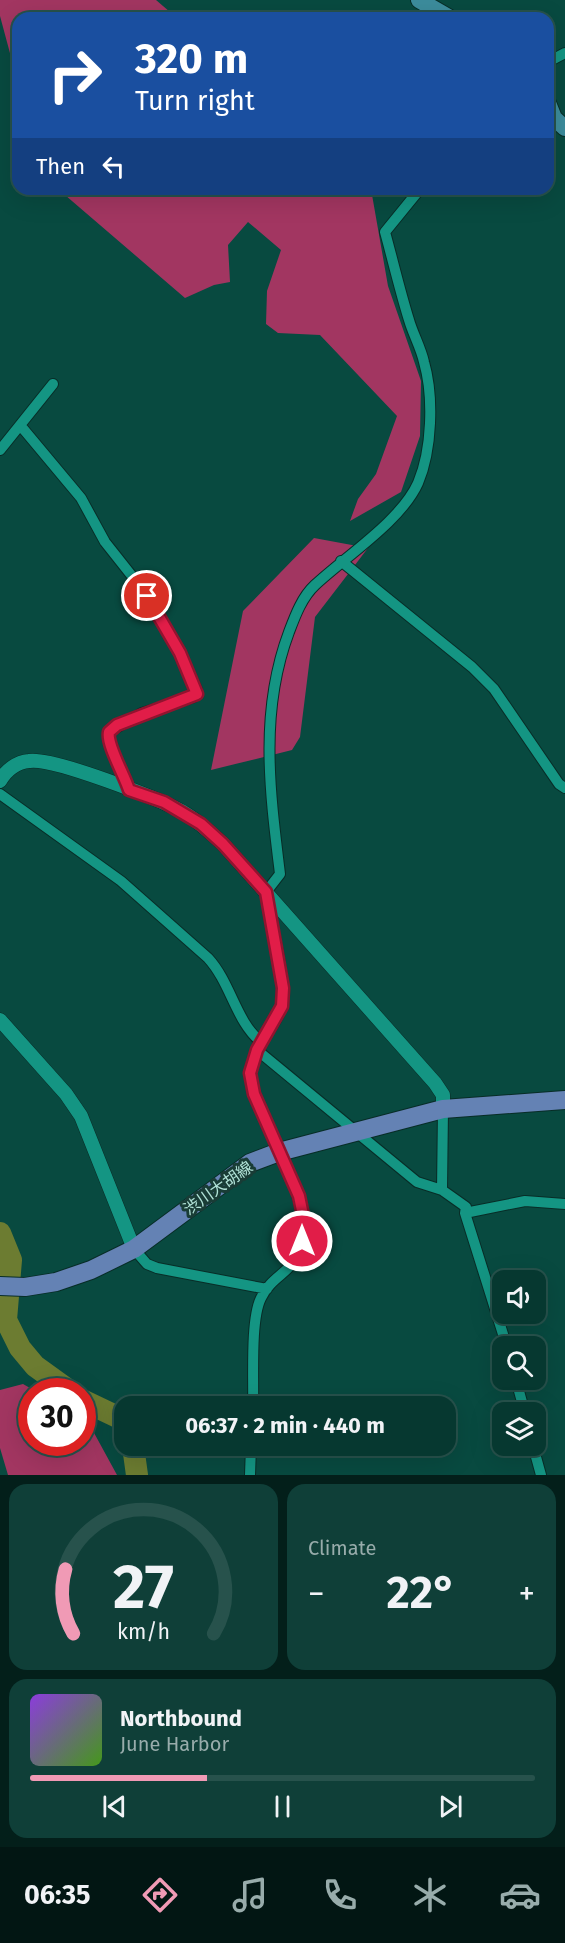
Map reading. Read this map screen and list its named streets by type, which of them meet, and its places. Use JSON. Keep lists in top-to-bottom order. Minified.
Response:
{"streets":{"main road":["渋川大胡線"]},"page":{"turn":["320 m","Turn right"],"then":"Then","limit":"30","trip":"06:37 · 2 min · 440 m","tile":"Climate","heat":["−","22°","+"],"song":["Northbound","June Harbor"],"tabs":"06:35","gauge":["27","km/h"]}}
